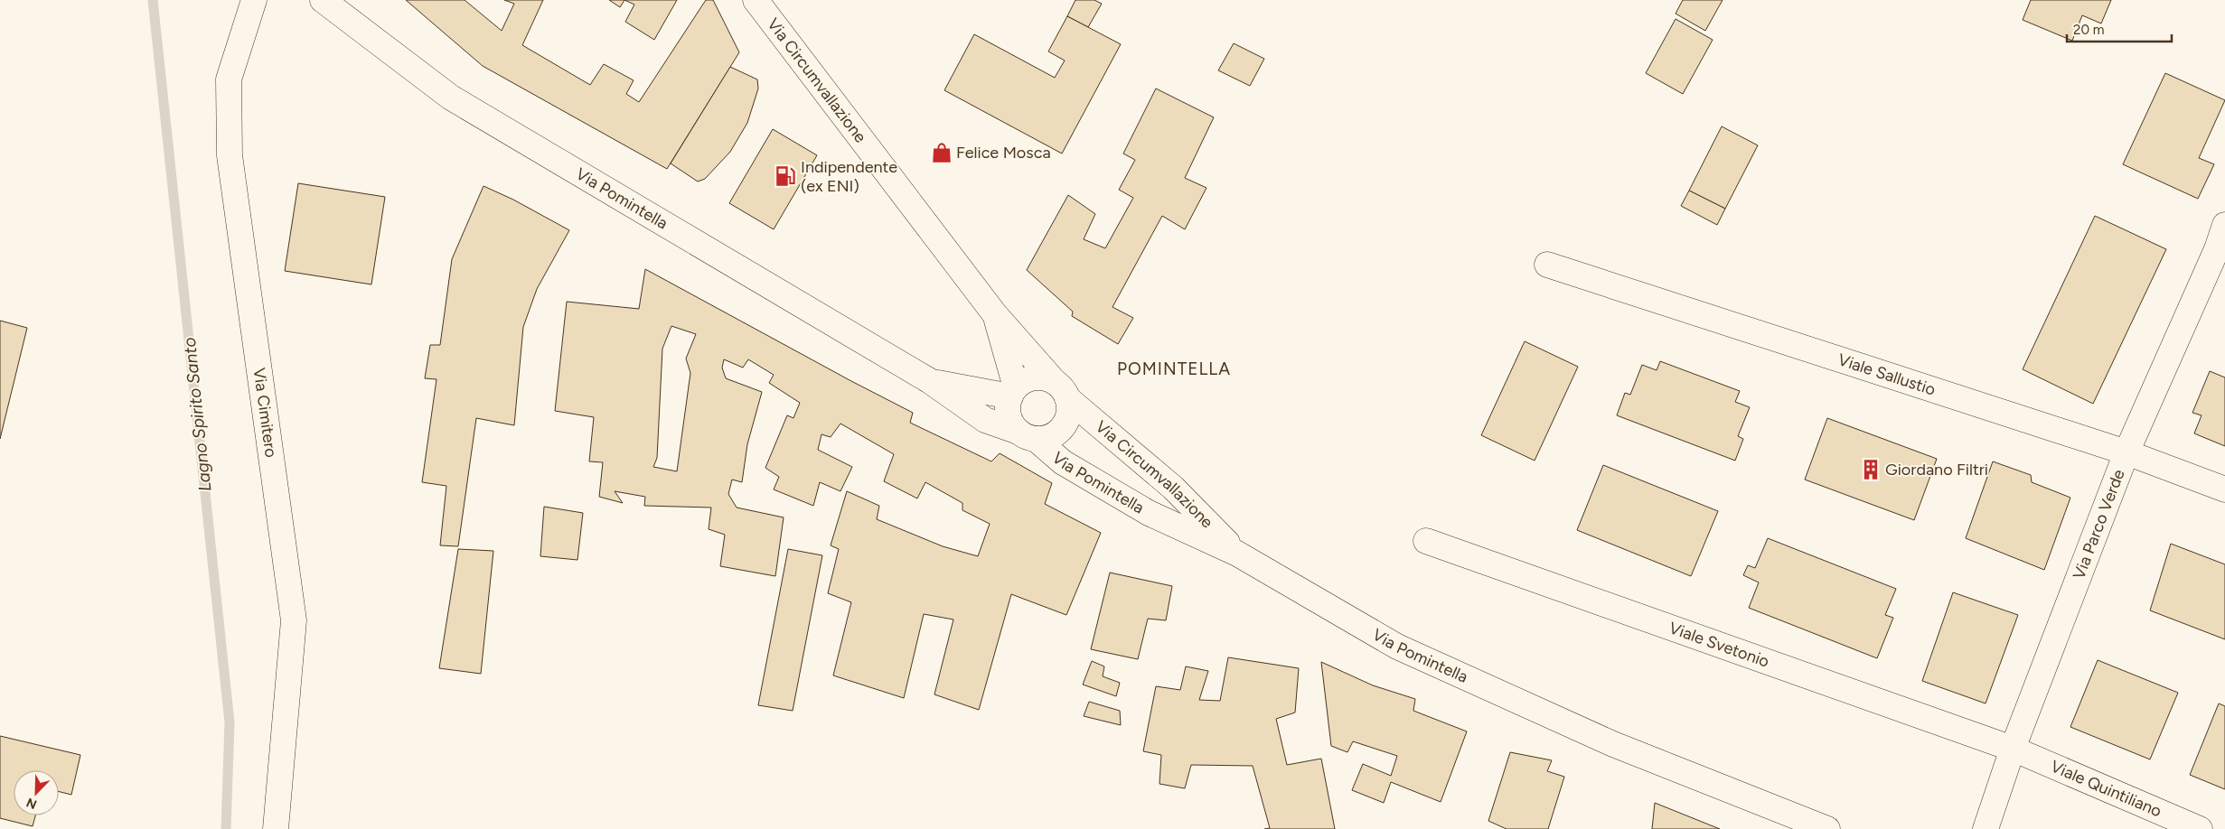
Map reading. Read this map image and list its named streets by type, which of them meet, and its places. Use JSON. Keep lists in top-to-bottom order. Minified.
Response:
{"streets":{"street":["Via Circumvallazione","Via Pomintella","Viale Sallustio","Via Cimitero","Via Parco Verde","Viale Svetonio","Viale Quintiliano"]},"crossings":[["Via Circumvallazione","Via Pomintella"],["Viale Sallustio","Via Parco Verde"],["Via Parco Verde","Viale Svetonio"],["Via Parco Verde","Viale Quintiliano"],["Viale Svetonio","Viale Quintiliano"]],"districts":["POMINTELLA"],"water":["Lagno Spirito Santo"],"places":{"shop":["Felice Mosca"],"fuel station":["Indipendente (ex ENI)"],"building":["Giordano Filtri"]},"scale_bar":"20 m","north":"bottom left"}
